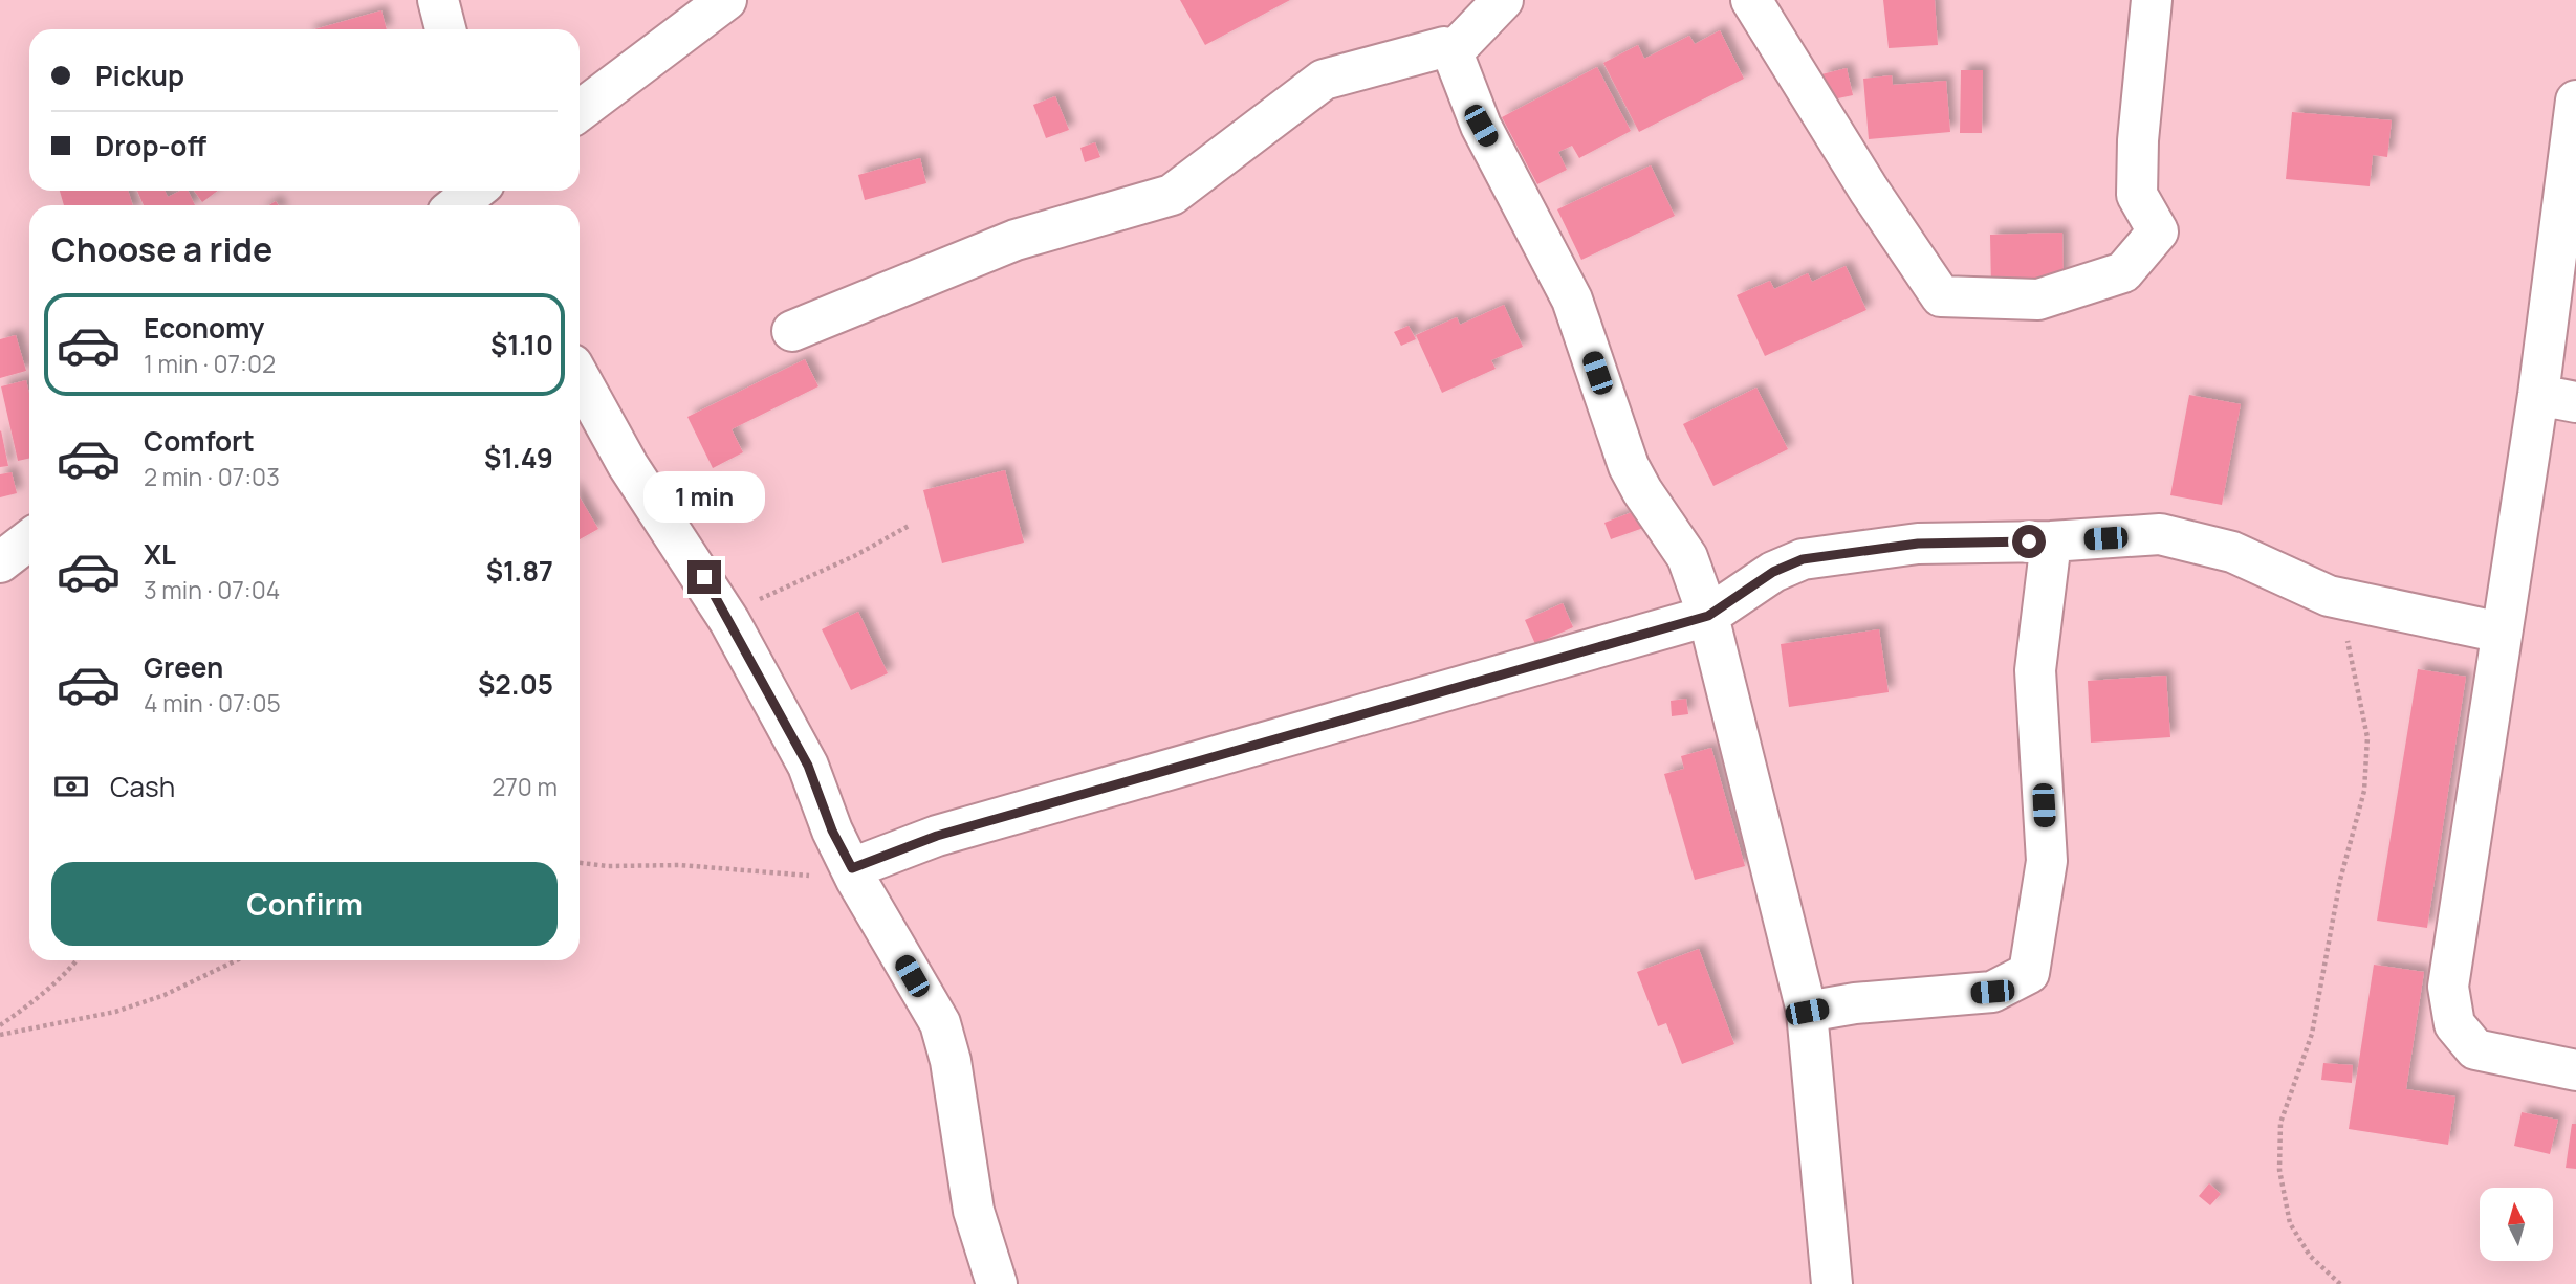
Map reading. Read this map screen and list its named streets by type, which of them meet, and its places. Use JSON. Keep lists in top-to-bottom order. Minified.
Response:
{"north":"top","page":{"banner":["Pickup","Drop-off"],"heading":"Choose a ride","list":[{"name":"Economy","note":"1 min · 07:02","value":"$1.10"},{"name":"Comfort","note":"2 min · 07:03","value":"$1.49"},{"name":"XL","note":"3 min · 07:04","value":"$1.87"},{"name":"Green","note":"4 min · 07:05","value":"$2.05"}],"bubble":"1 min","pay":["Cash","270 m"],"buttons":"Confirm"}}
